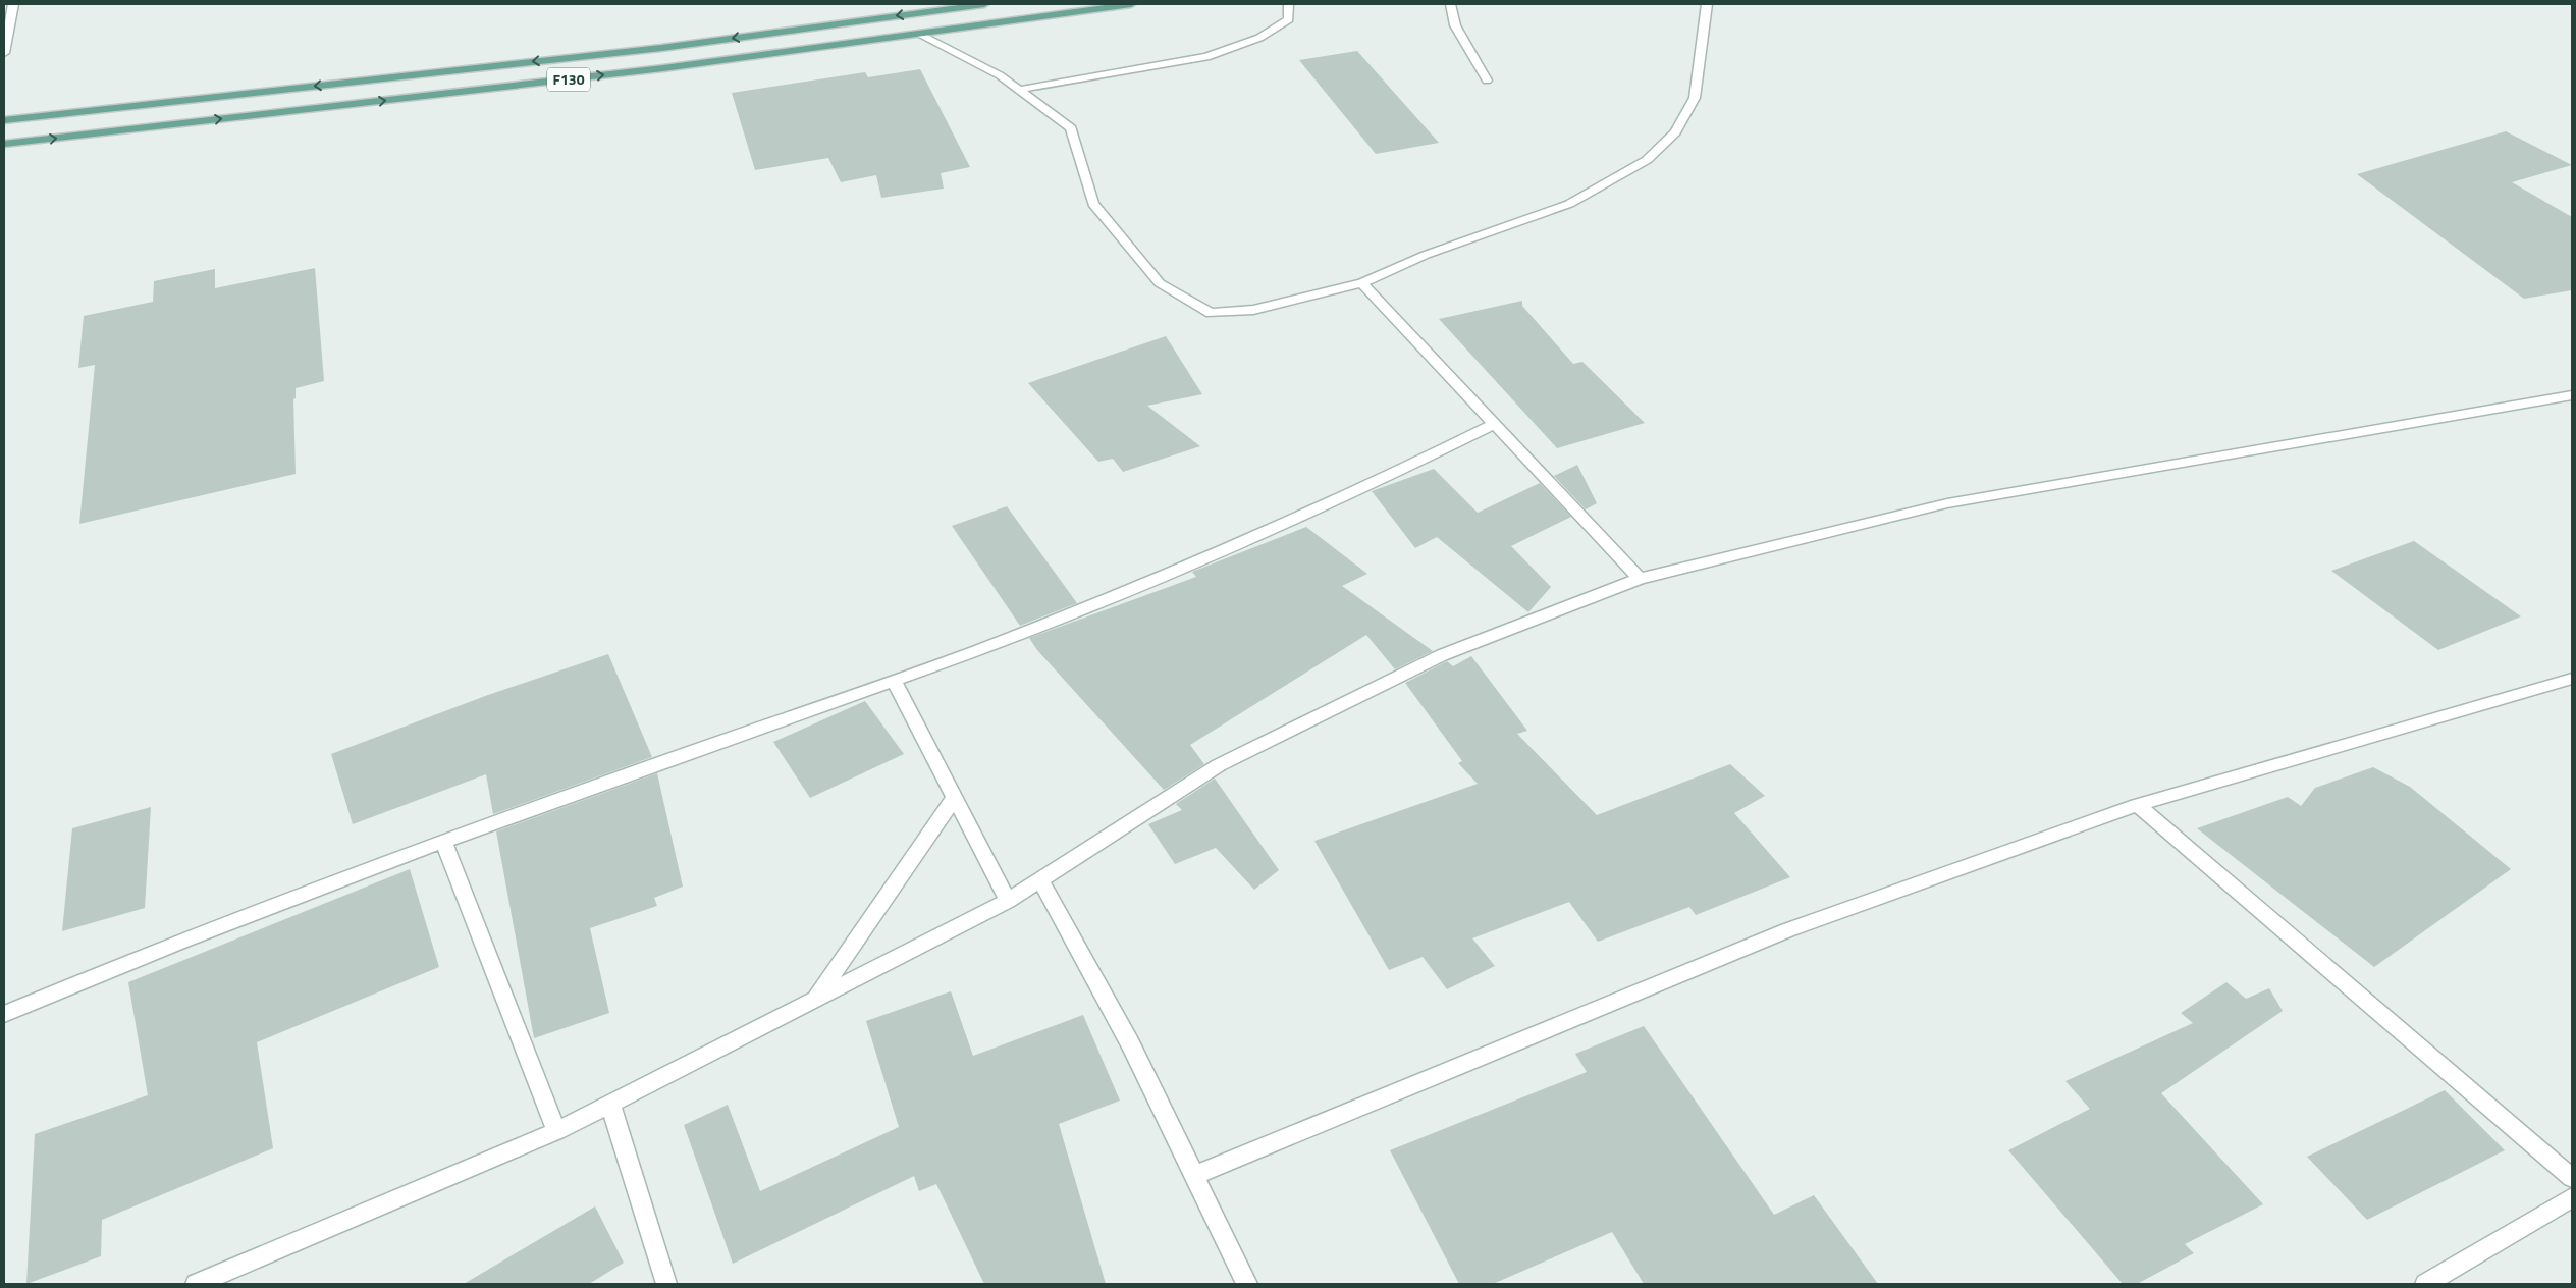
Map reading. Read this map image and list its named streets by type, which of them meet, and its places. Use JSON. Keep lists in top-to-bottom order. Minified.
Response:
{"streets":{"main road":["F130"]}}
